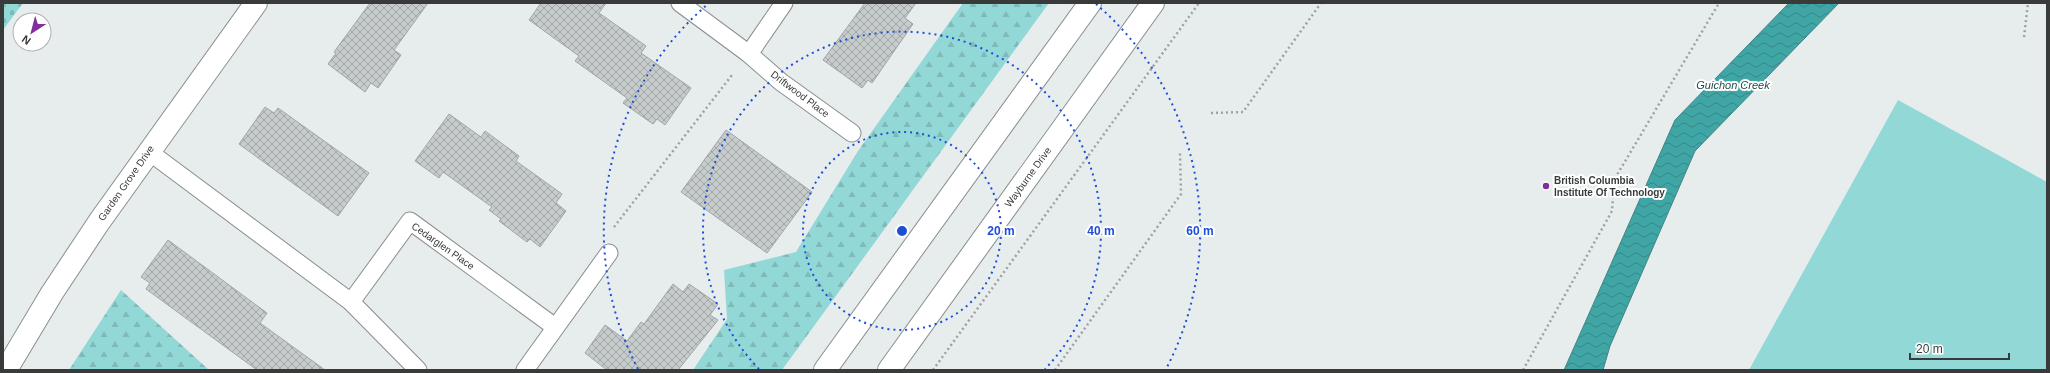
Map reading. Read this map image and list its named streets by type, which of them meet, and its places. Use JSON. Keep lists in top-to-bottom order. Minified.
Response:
{"streets":{"street":["Wayburne Drive","Garden Grove Drive"],"lane":["Driftwood Place","Cedarglen Place"]},"water":["Guichon Creek"],"places":["British Columbia Institute Of Technology"],"scale_bar":"20 m","north":"bottom left","rings":["20 m","40 m","60 m"]}
